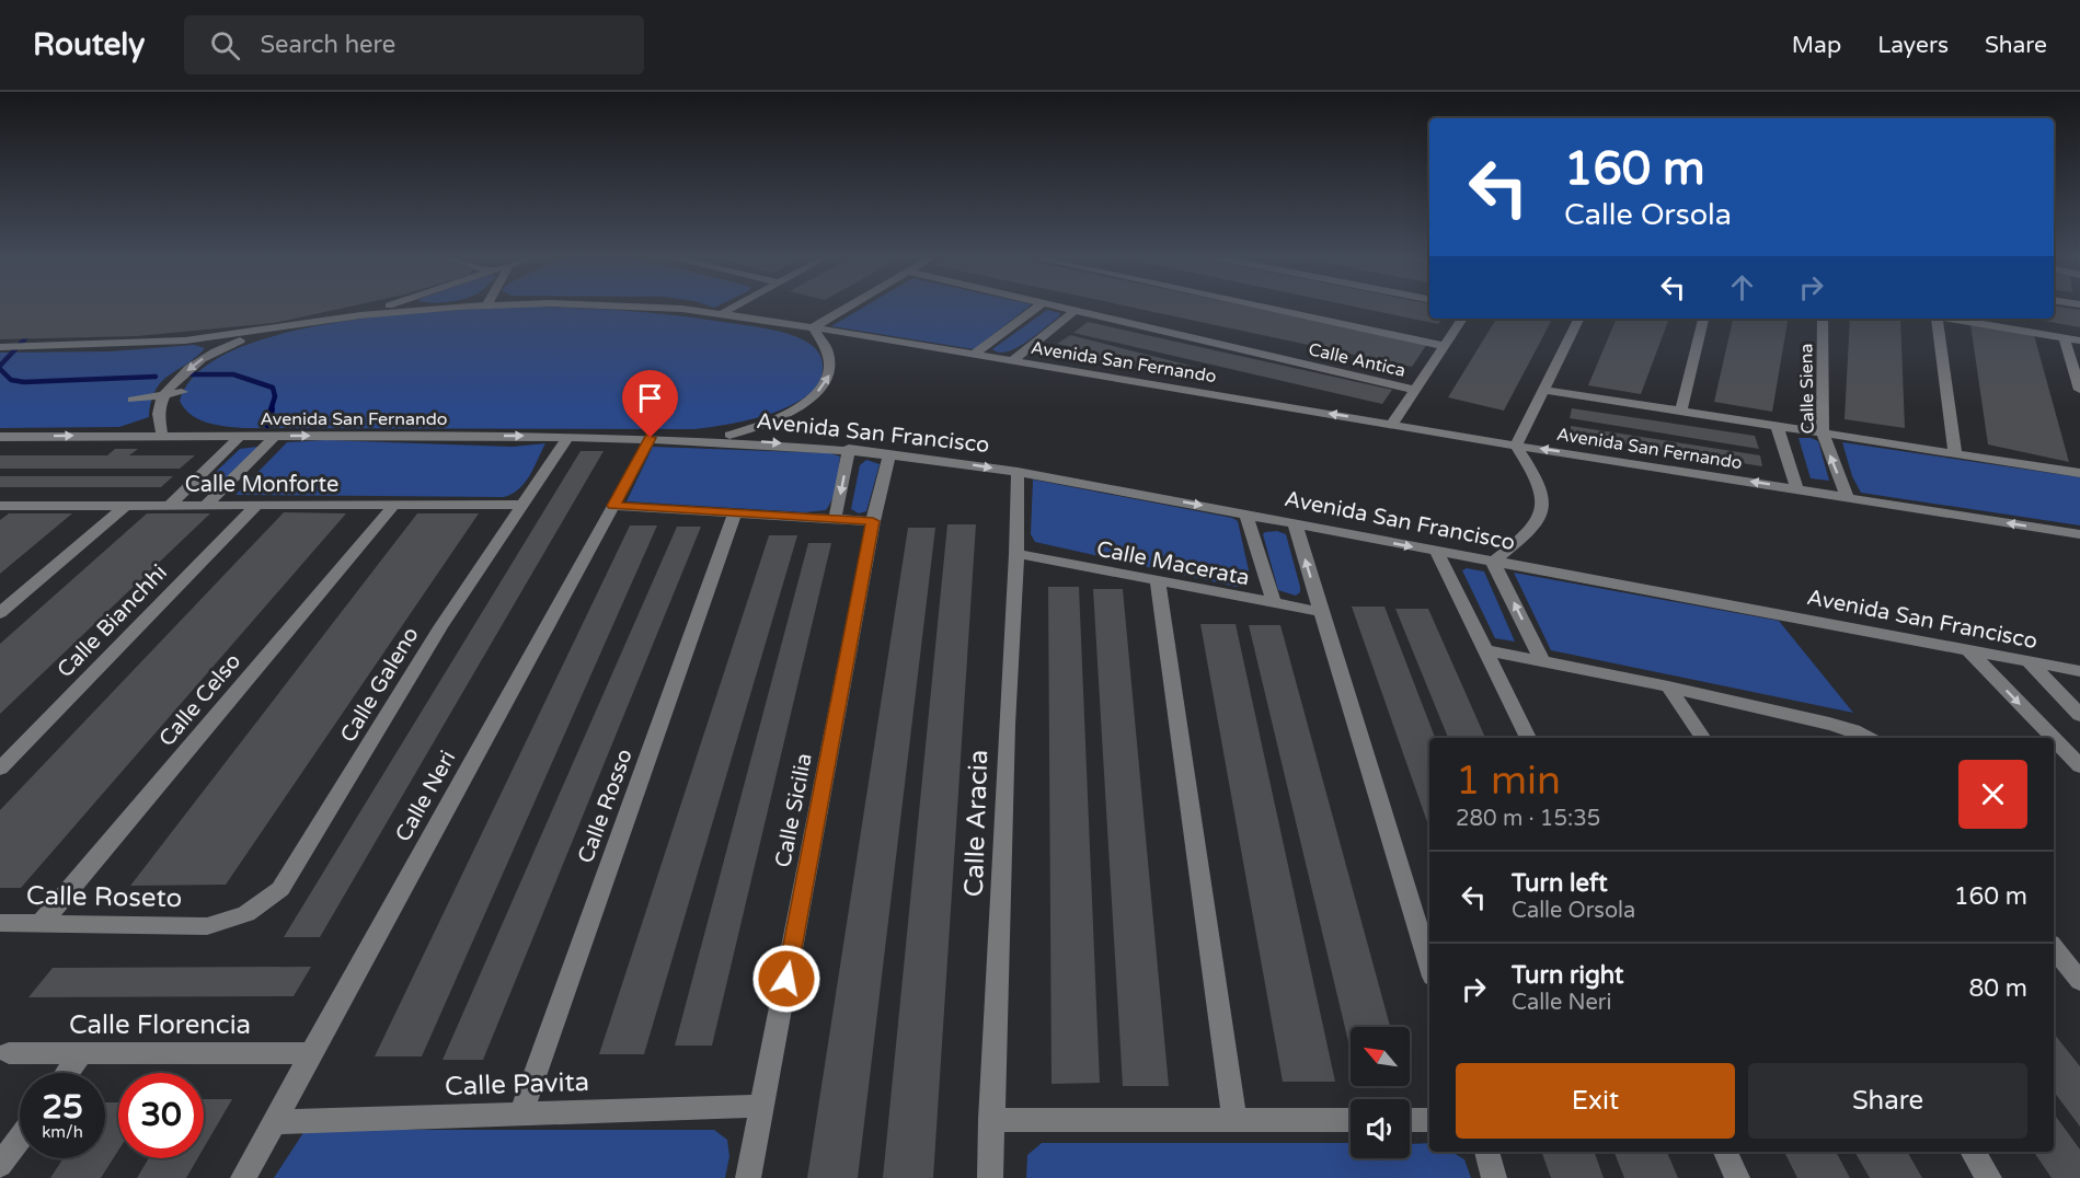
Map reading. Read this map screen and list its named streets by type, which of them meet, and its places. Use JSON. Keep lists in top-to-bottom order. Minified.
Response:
{"streets":{"street":["Calle Antica","Avenida San Fernando","Calle Siena","Avenida San Francisco","Calle Monforte","Calle Macerata","Calle Bianchhi","Calle Galeno","Calle Celso","Calle Neri","Calle Rosso","Calle Sicilia","Calle Aracia","Calle Roseto","Calle Florencia","Calle Pavita"]},"crossings":[["Avenida San Fernando","Calle Siena"],["Avenida San Fernando","Avenida San Francisco"],["Avenida San Fernando","Calle Galeno"],["Avenida San Fernando","Calle Neri"],["Avenida San Francisco","Calle Sicilia"],["Avenida San Francisco","Calle Aracia"],["Calle Monforte","Calle Bianchhi"],["Calle Monforte","Calle Galeno"],["Calle Monforte","Calle Celso"],["Calle Macerata","Calle Aracia"],["Calle Galeno","Calle Roseto"],["Calle Celso","Calle Roseto"],["Calle Neri","Calle Florencia"],["Calle Neri","Calle Pavita"],["Calle Rosso","Calle Pavita"],["Calle Sicilia","Calle Pavita"]],"one_way":["Avenida San Francisco"],"north":"top left","page":{"header":"Routely","search":"Search here","nav":["Map","Layers","Share"],"turn":["160 m","Calle Orsola"],"heading":["1 min","280 m · 15:35"],"list":[{"name":"Turn left","note":"Calle Orsola","value":"160 m"},{"name":"Turn right","note":"Calle Neri","value":"80 m"}],"buttons":["Exit","Share"],"speed":"25 km/h","limit":"30"}}
